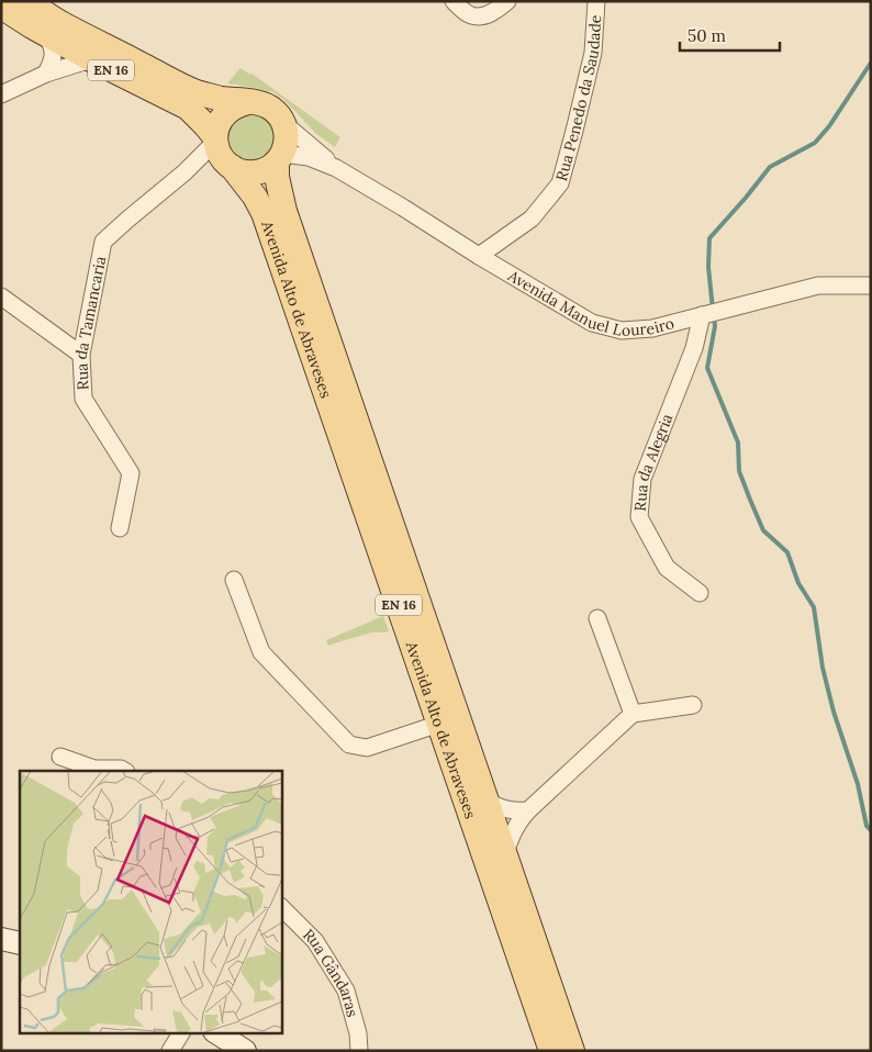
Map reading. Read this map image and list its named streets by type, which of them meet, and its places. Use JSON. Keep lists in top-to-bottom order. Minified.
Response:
{"streets":{"main road":["EN 16","Avenida Alto de Abraveses"],"street":["Rua Penedo da Saudade","Avenida Manuel Loureiro","Rua da Tamancaria","Rua da Alegria","Rua Gândaras"]},"crossings":[["EN 16","Avenida Manuel Loureiro"],["EN 16","Avenida Alto de Abraveses"],["EN 16","Rua da Tamancaria"],["Rua Penedo da Saudade","Avenida Manuel Loureiro"],["Avenida Manuel Loureiro","Avenida Alto de Abraveses"],["Avenida Manuel Loureiro","Rua da Tamancaria"],["Avenida Manuel Loureiro","Rua da Alegria"],["Avenida Alto de Abraveses","Rua da Tamancaria"]],"scale_bar":"50 m"}
